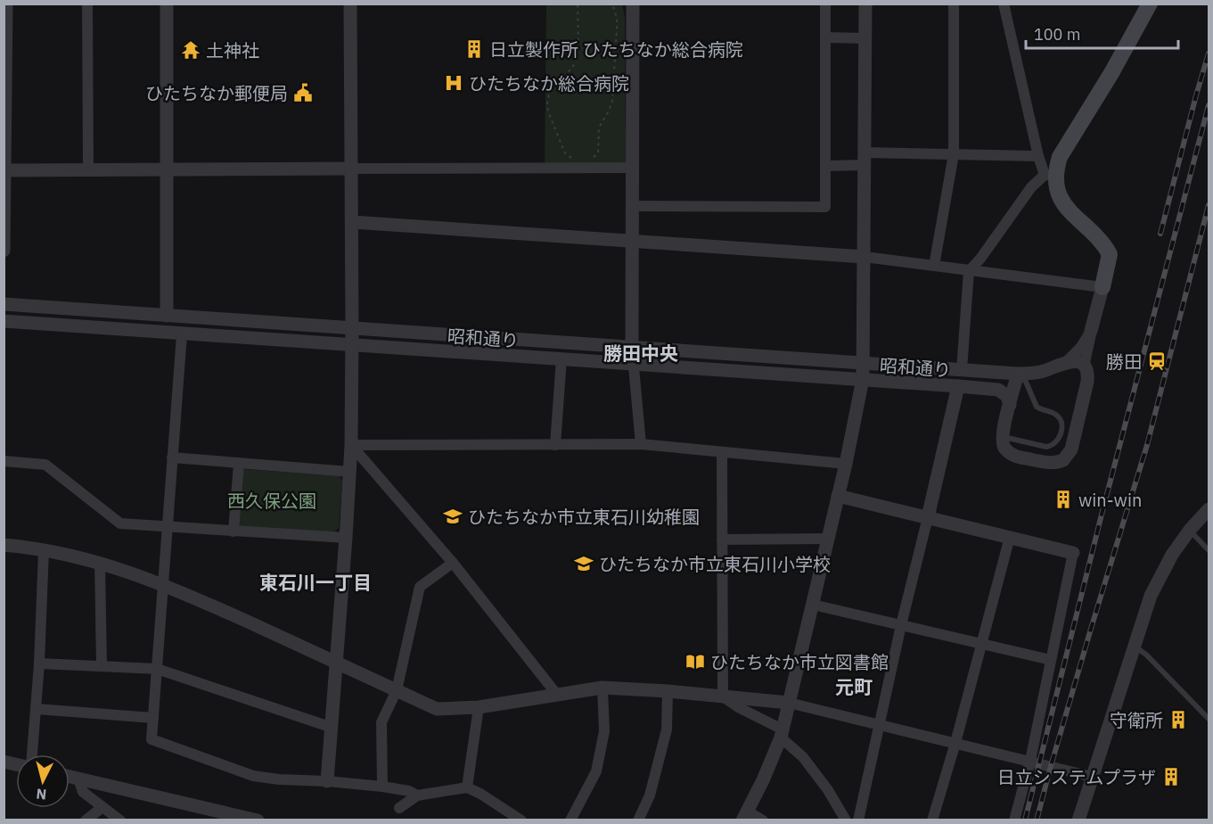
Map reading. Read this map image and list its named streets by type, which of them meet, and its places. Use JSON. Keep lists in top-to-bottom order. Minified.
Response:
{"streets":{"street":["昭和通り"]},"districts":["勝田中央","東石川一丁目","元町"],"parks":["西久保公園"],"places":{"building":["日立製作所 ひたちなか総合病院","win-win","守衛所","日立システムプラザ"],"temple":["土神社"],"hospital":["ひたちなか総合病院"],"public building":["ひたちなか郵便局"],"station":["勝田"],"school or university":["ひたちなか市立東石川幼稚園","ひたちなか市立東石川小学校"],"library":["ひたちなか市立図書館"]},"scale_bar":"100 m","north":"bottom"}
